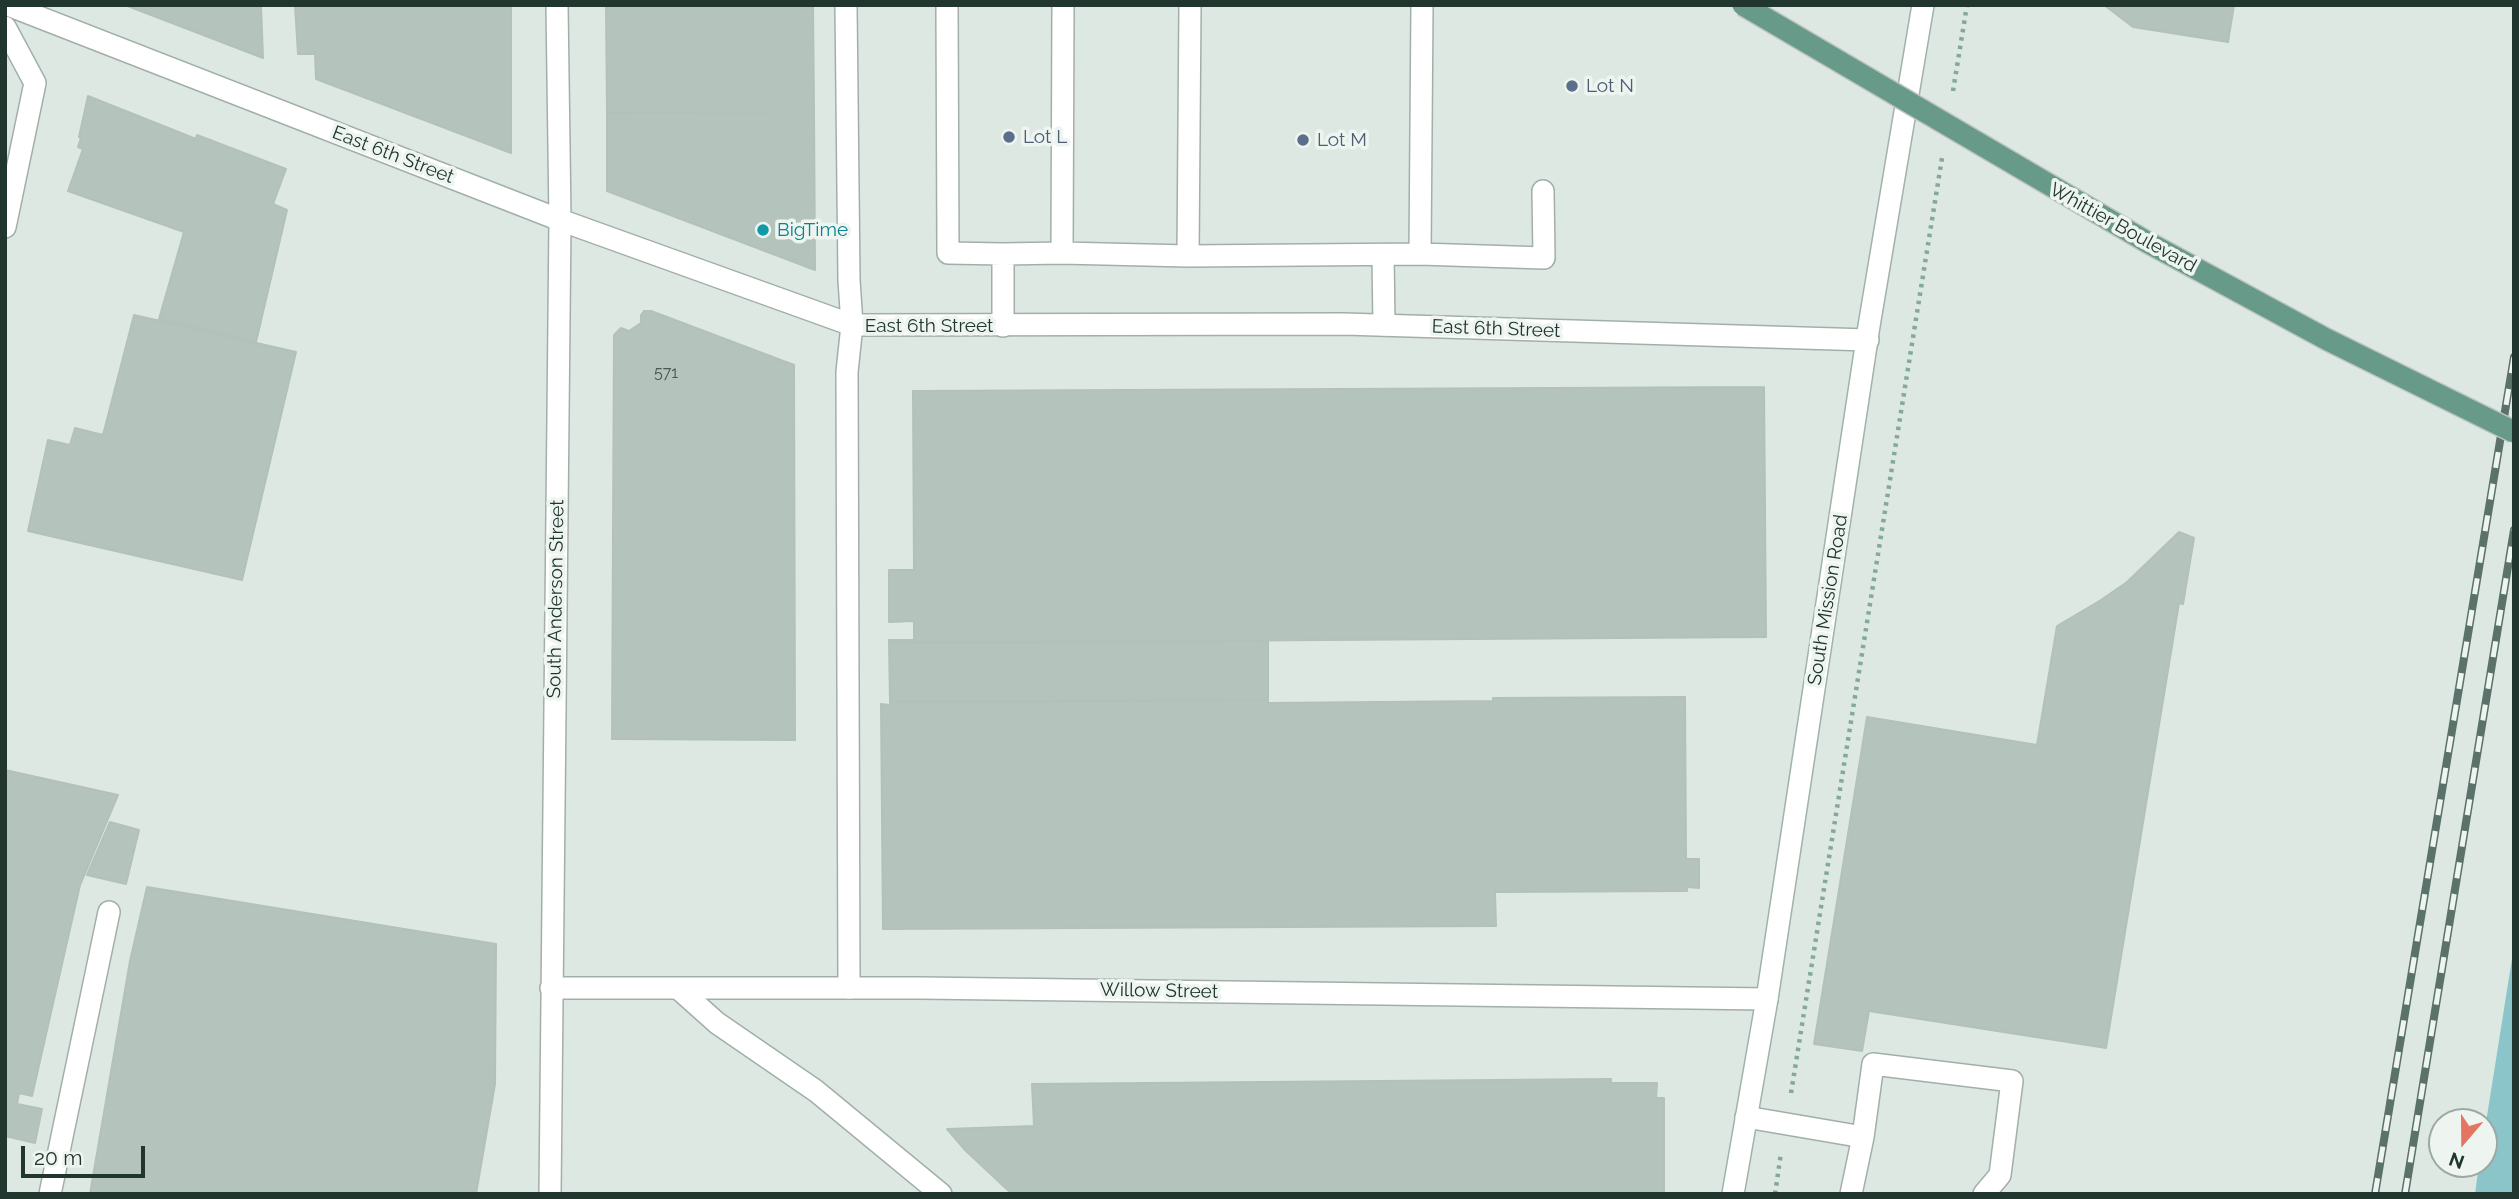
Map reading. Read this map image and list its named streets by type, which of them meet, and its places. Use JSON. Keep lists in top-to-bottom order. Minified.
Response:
{"streets":{"main road":["Whittier Boulevard"],"street":["East 6th Street","South Anderson Street","South Mission Road","Willow Street"]},"crossings":[["East 6th Street","South Anderson Street"],["East 6th Street","South Mission Road"],["South Anderson Street","Willow Street"],["South Mission Road","Willow Street"]],"places":["Lot N","Lot L","Lot M","BigTime"],"house_numbers":["571"],"scale_bar":"20 m","north":"bottom"}
